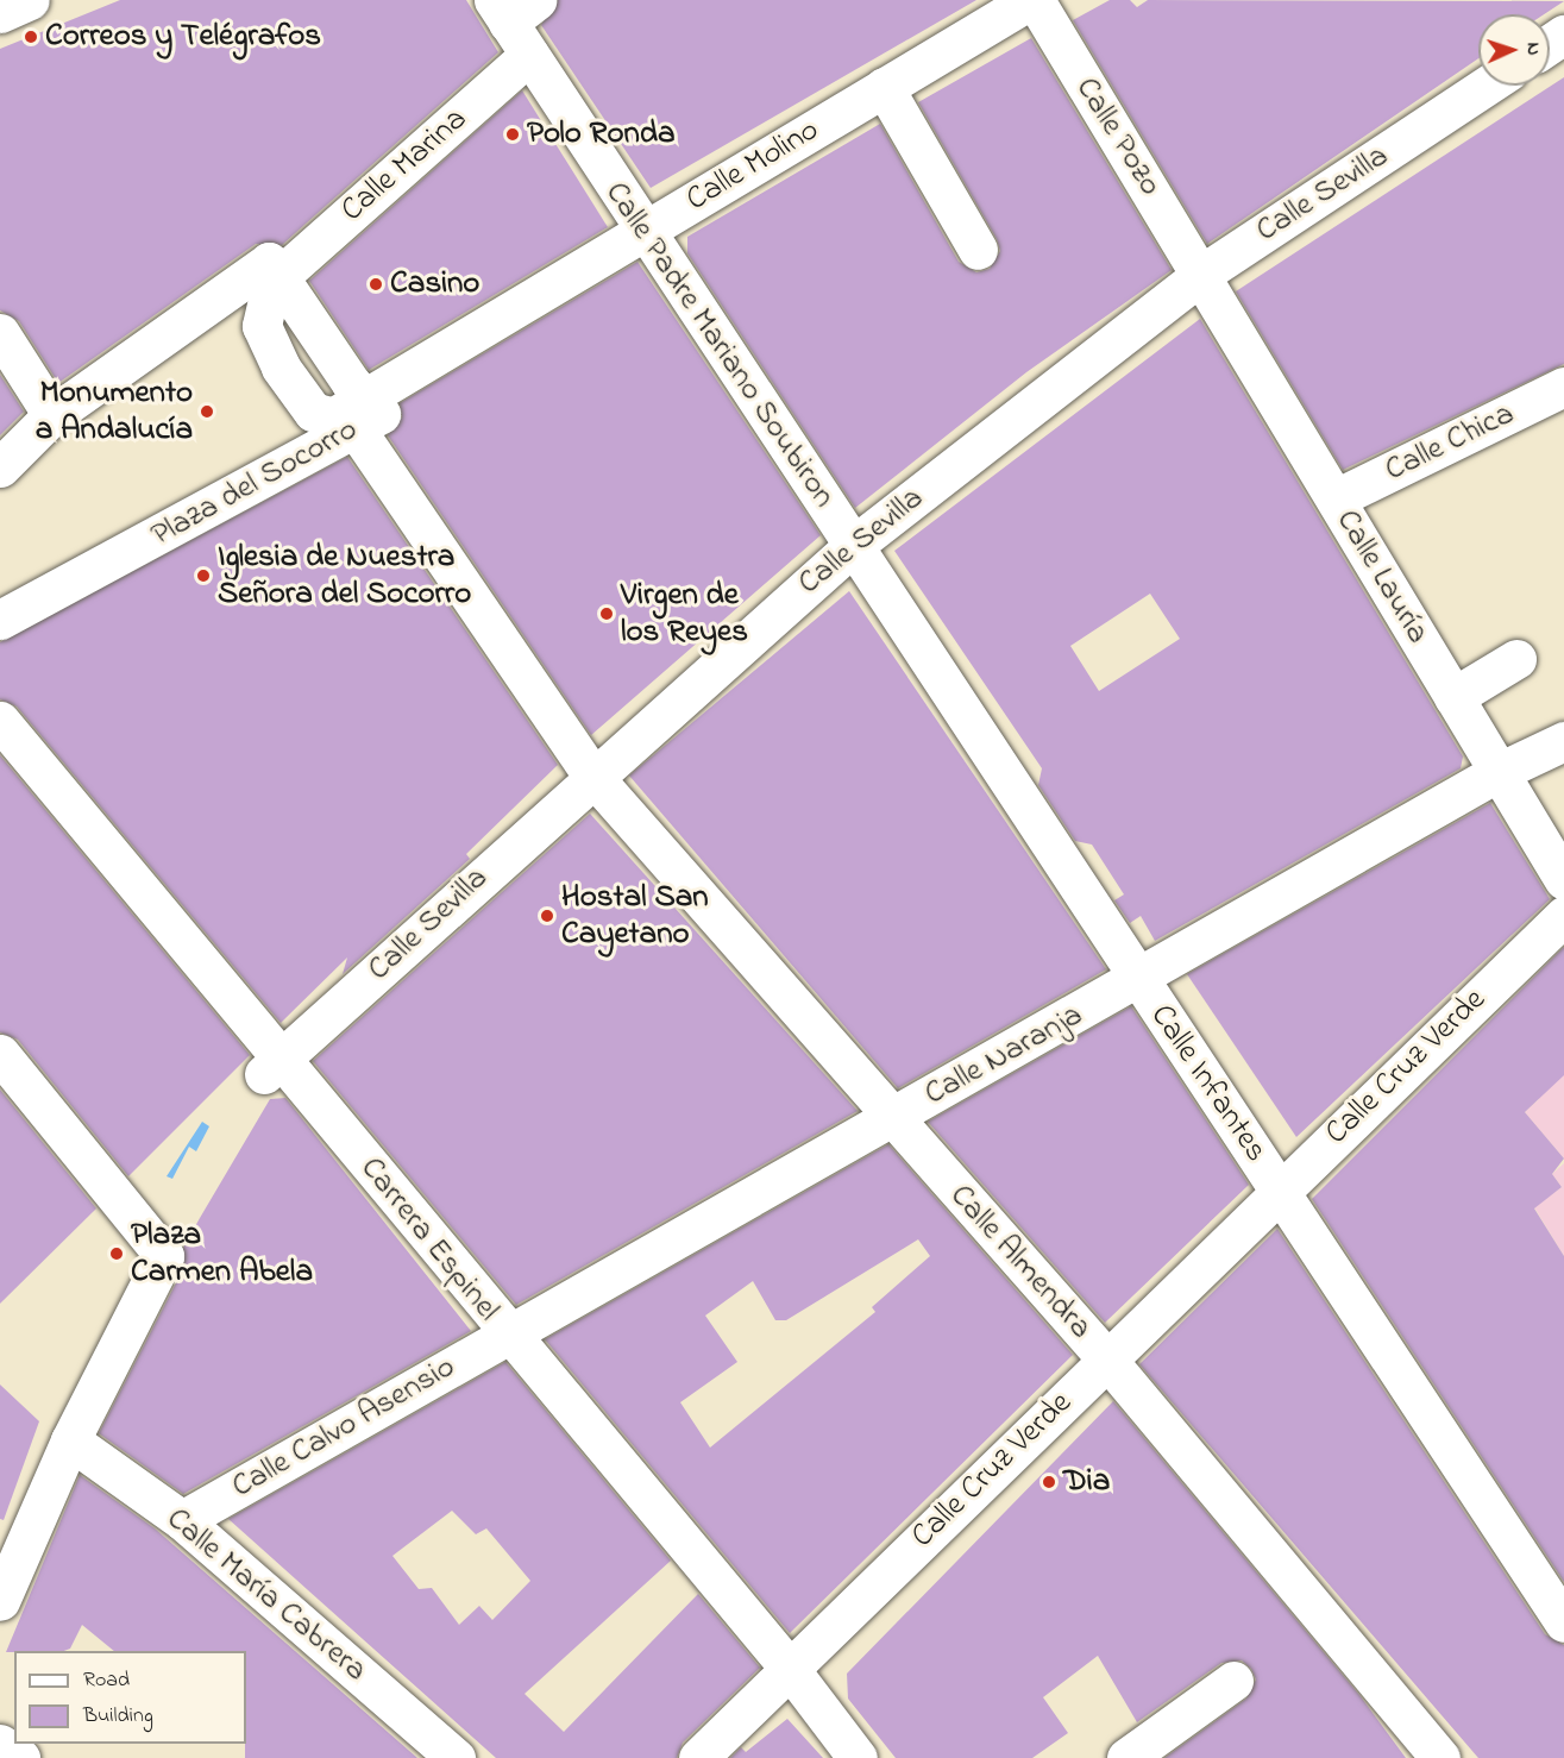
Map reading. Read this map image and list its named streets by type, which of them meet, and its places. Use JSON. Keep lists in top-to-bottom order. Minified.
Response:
{"streets":{"street":["Calle Pozo","Calle Marina","Calle Molino","Calle Sevilla","Calle Padre Mariano Soubiron","Calle Chica","Plaza del Socorro","Calle Lauría","Calle Naranja","Calle Cruz Verde","Calle Infantes","Carrera Espinel","Calle Almendra","Calle Calvo Asensio","Calle María Cabrera"]},"crossings":[["Calle Pozo","Calle Molino"],["Calle Pozo","Calle Sevilla"],["Calle Pozo","Calle Lauría"],["Calle Marina","Calle Padre Mariano Soubiron"],["Calle Molino","Calle Padre Mariano Soubiron"],["Calle Molino","Plaza del Socorro"],["Calle Molino","Calle Almendra"],["Calle Sevilla","Calle Padre Mariano Soubiron"],["Calle Sevilla","Calle Lauría"],["Calle Sevilla","Calle Infantes"],["Calle Sevilla","Carrera Espinel"],["Calle Sevilla","Calle Almendra"],["Calle Padre Mariano Soubiron","Calle Infantes"],["Calle Chica","Calle Lauría"],["Plaza del Socorro","Calle Almendra"],["Calle Lauría","Calle Naranja"],["Calle Naranja","Calle Infantes"],["Calle Naranja","Carrera Espinel"],["Calle Naranja","Calle Almendra"],["Calle Naranja","Calle Calvo Asensio"],["Calle Cruz Verde","Calle Infantes"],["Calle Cruz Verde","Carrera Espinel"],["Calle Cruz Verde","Calle Almendra"],["Carrera Espinel","Calle Calvo Asensio"],["Calle Calvo Asensio","Calle María Cabrera"]],"places":["Correos y Telégrafos","Polo Ronda","Casino","Monumento a Andalucía","Iglesia de Nuestra Señora del Socorro","Virgen de los Reyes","Hostal San Cayetano","Plaza Carmen Abela","Dia"],"legend":["Road","Building"],"north":"right"}
